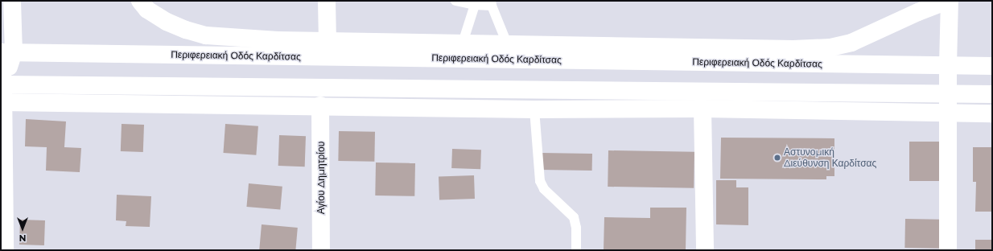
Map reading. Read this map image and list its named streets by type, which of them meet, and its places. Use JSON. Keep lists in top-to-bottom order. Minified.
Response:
{"streets":{"street":["Περιφερειακή Οδός Καρδίτσας","Αγίου Δημητρίου"]},"places":["Αστυνομική Διεύθυνση Καρδίτσας"],"north":"bottom"}
